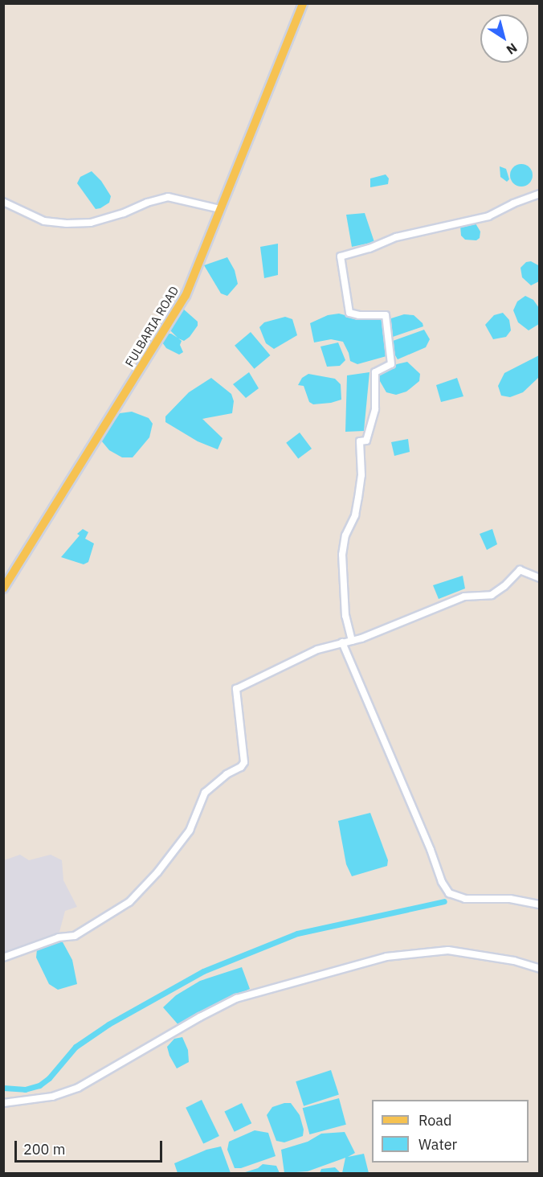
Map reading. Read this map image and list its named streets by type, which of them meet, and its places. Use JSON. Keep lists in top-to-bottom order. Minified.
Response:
{"streets":{"main road":["FULBARIA ROAD"]},"legend":["Road","Water"],"scale_bar":"200 m","north":"bottom right"}
